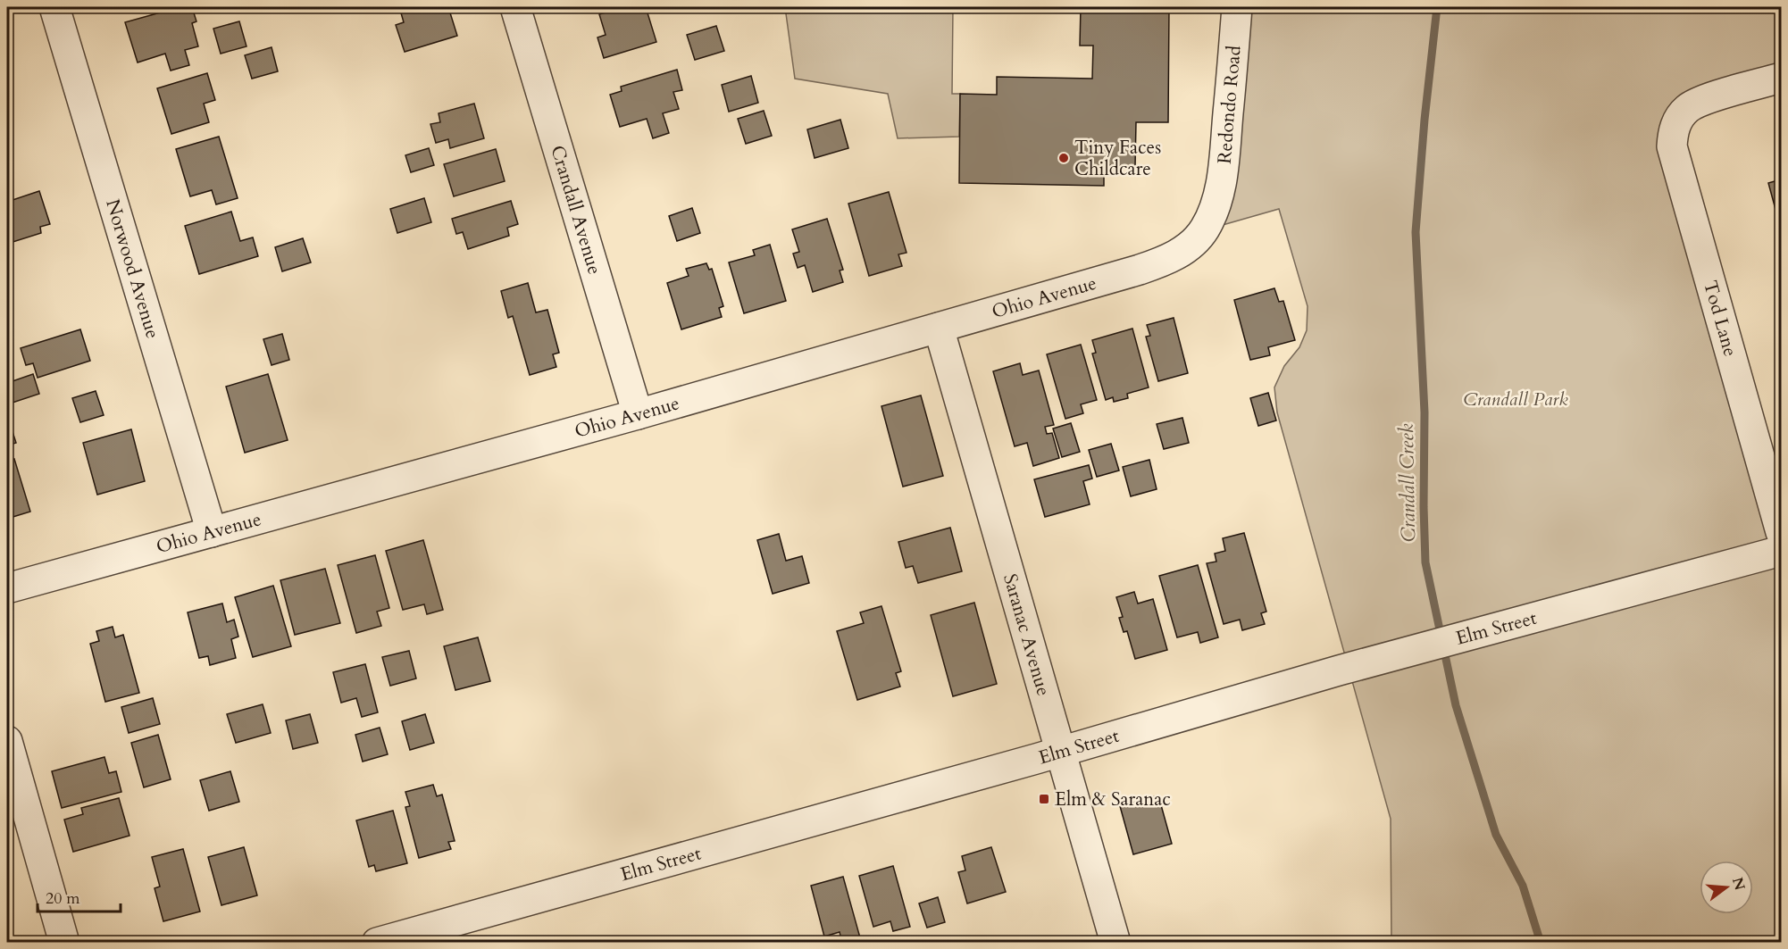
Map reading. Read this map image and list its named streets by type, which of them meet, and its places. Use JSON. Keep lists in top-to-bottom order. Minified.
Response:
{"streets":{"street":["Redondo Road","Crandall Avenue","Norwood Avenue","Ohio Avenue","Tod Lane","Elm Street","Saranac Avenue"]},"crossings":[["Redondo Road","Ohio Avenue"],["Crandall Avenue","Ohio Avenue"],["Norwood Avenue","Ohio Avenue"],["Ohio Avenue","Saranac Avenue"],["Elm Street","Saranac Avenue"]],"water":["Crandall Creek"],"parks":["Crandall Park"],"places":{"other":["Tiny Faces Childcare"],"transit":["Elm & Saranac"]},"scale_bar":"20 m","north":"right"}
